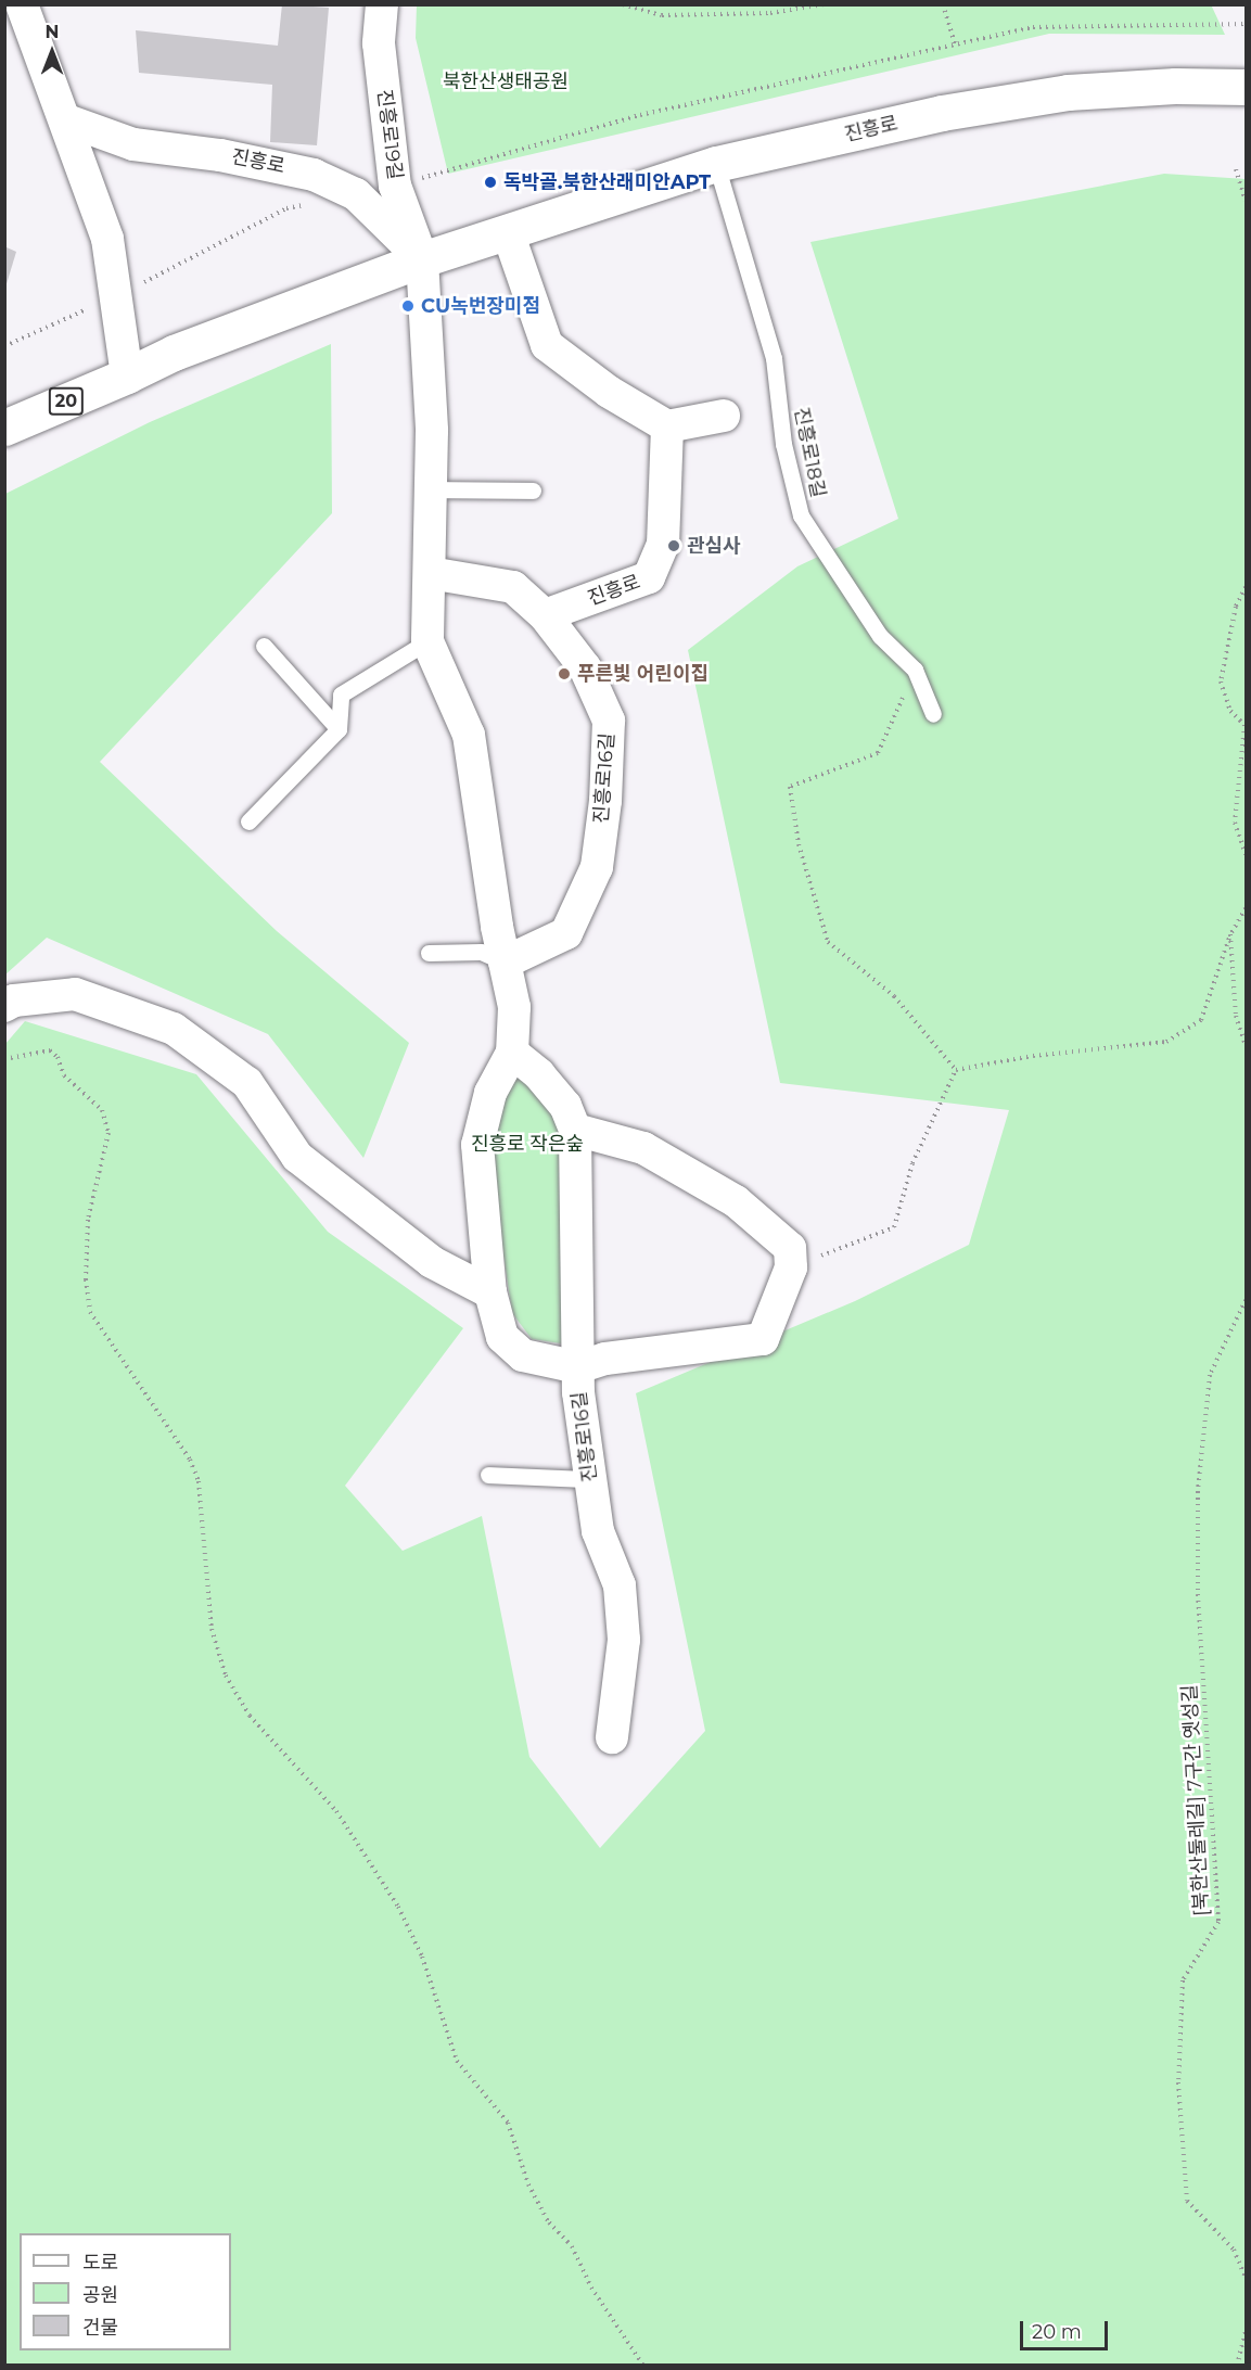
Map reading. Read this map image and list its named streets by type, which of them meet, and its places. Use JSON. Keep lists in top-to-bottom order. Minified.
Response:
{"streets":{"main road":["진흥로","20"],"street":["진흥로19길","진흥로16길"],"lane":["진흥로18길"],"path":["[북한산둘레길] 7구간 옛성길"]},"crossings":[["진흥로","진흥로19길"],["진흥로","진흥로18길"],["진흥로","진흥로16길"]],"parks":["북한산생태공원","진흥로 작은숲"],"places":["독박골.북한산래미안APT","CU녹번장미점","관심사","푸른빛 어린이집"],"legend":["도로","공원","건물"],"scale_bar":"20 m","north":"top"}
